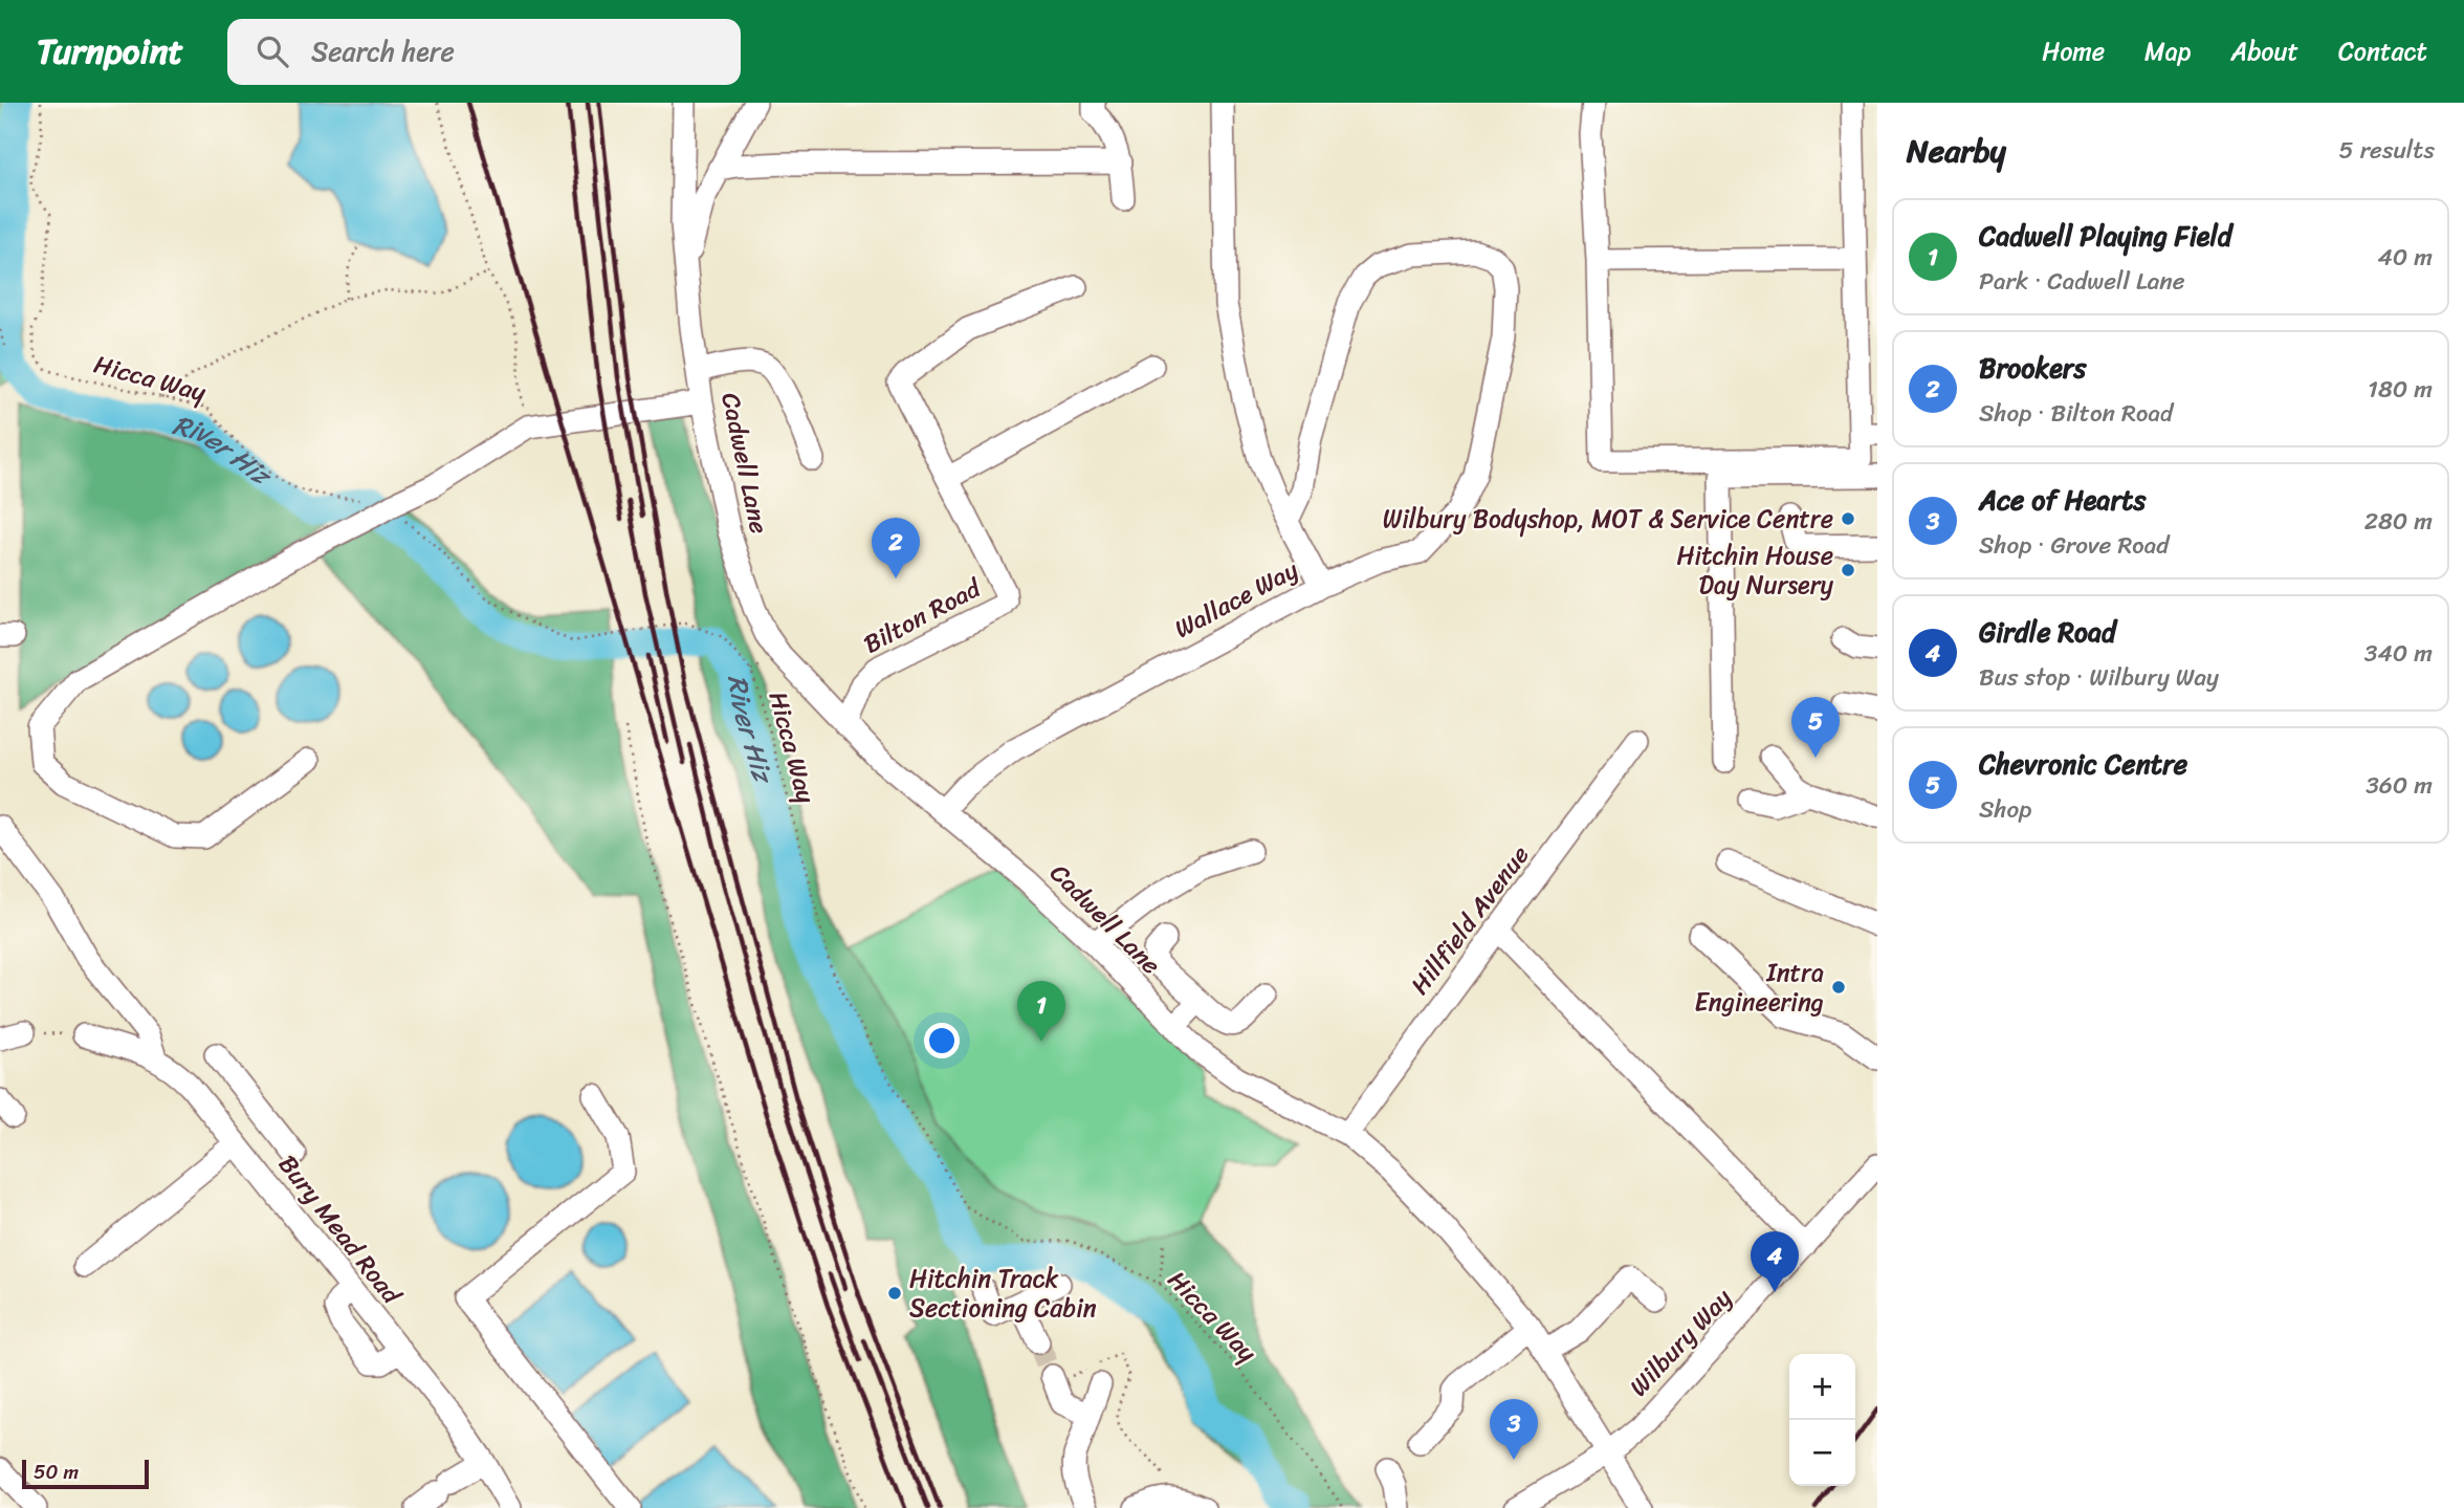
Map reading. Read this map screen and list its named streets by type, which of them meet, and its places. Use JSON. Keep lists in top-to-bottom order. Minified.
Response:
{"streets":{"street":["Cadwell Lane","Wallace Way","Bilton Road","Hillfield Avenue","Bury Mead Road","Wilbury Way"],"path":["Hicca Way"]},"crossings":[["Cadwell Lane","Wallace Way"],["Cadwell Lane","Bilton Road"],["Cadwell Lane","Hillfield Avenue"],["Cadwell Lane","Wilbury Way"]],"water":["River Hiz"],"places":["Wilbury Bodyshop, MOT & Service Centre","Hitchin House Day Nursery","Intra Engineering","Hitchin Track Sectioning Cabin"],"scale_bar":"50 m","page":{"header":"Turnpoint","search":"Search here","nav":["Home","Map","About","Contact"],"heading":["Nearby","5 results"],"list":[{"mark":"1","name":"Cadwell Playing Field","note":"Park · Cadwell Lane","value":"40 m"},{"mark":"2","name":"Brookers","note":"Shop · Bilton Road","value":"180 m"},{"mark":"3","name":"Ace of Hearts","note":"Shop · Grove Road","value":"280 m"},{"mark":"4","name":"Girdle Road","note":"Bus stop · Wilbury Way","value":"340 m"},{"mark":"5","name":"Chevronic Centre","note":"Shop","value":"360 m"}],"pins":["2","5","1","4","3"],"map_buttons":["+","−"],"scale":"50 m"}}
